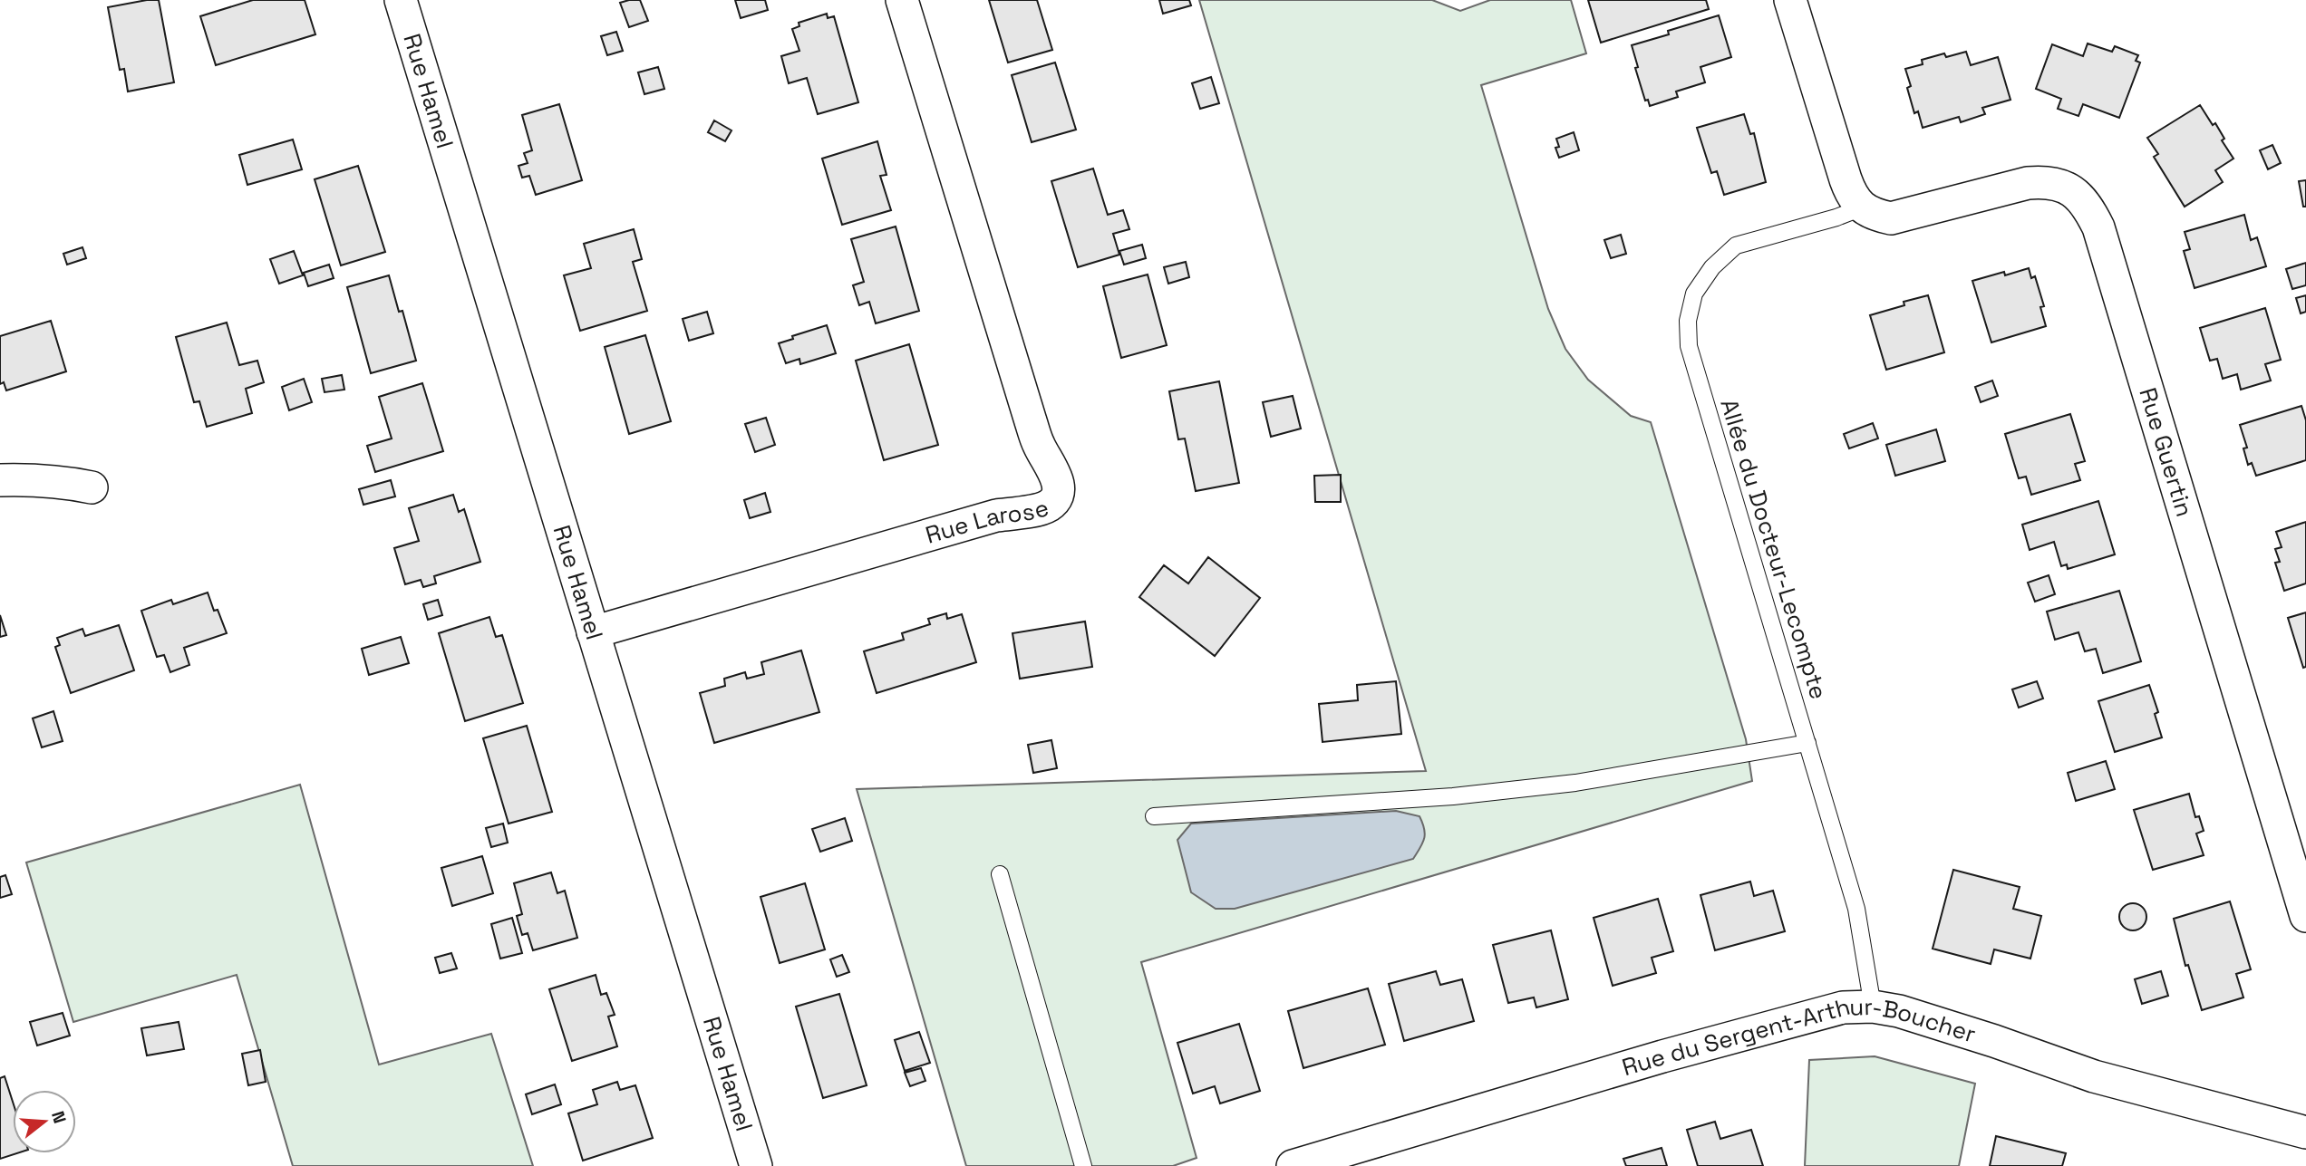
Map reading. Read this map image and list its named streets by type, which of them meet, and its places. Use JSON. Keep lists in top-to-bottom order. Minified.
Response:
{"streets":{"street":["Rue Hamel","Rue Guertin","Rue Larose","Rue du Sergent-Arthur-Boucher"],"lane":["Allée du Docteur-Lecompte"]},"crossings":[["Rue Hamel","Rue Larose"],["Rue Guertin","Allée du Docteur-Lecompte"],["Allée du Docteur-Lecompte","Rue du Sergent-Arthur-Boucher"]],"north":"right"}
